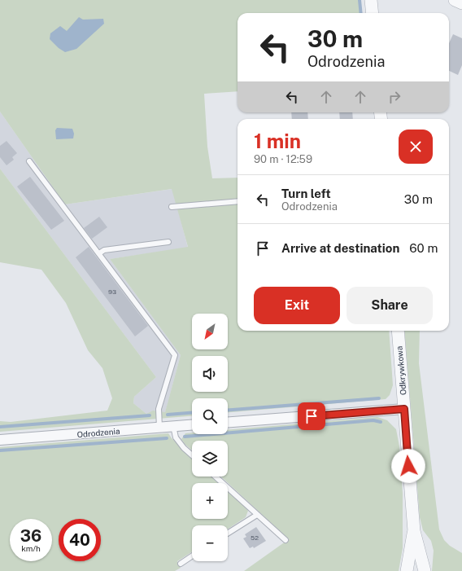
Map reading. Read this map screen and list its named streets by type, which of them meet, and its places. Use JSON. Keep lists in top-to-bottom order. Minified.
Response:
{"streets":{"street":["Odkrywkowa","Odrodzenia"]},"house_numbers":["93","52"],"north":"bottom left","page":{"turn":["30 m","Odrodzenia"],"heading":["1 min","90 m · 12:59"],"list":[{"name":"Turn left","note":"Odrodzenia","value":"30 m"},{"name":"Arrive at destination","value":"60 m"}],"buttons":["Exit","Share"],"map_buttons":["+","−"],"speed":"36 km/h","limit":"40"}}
